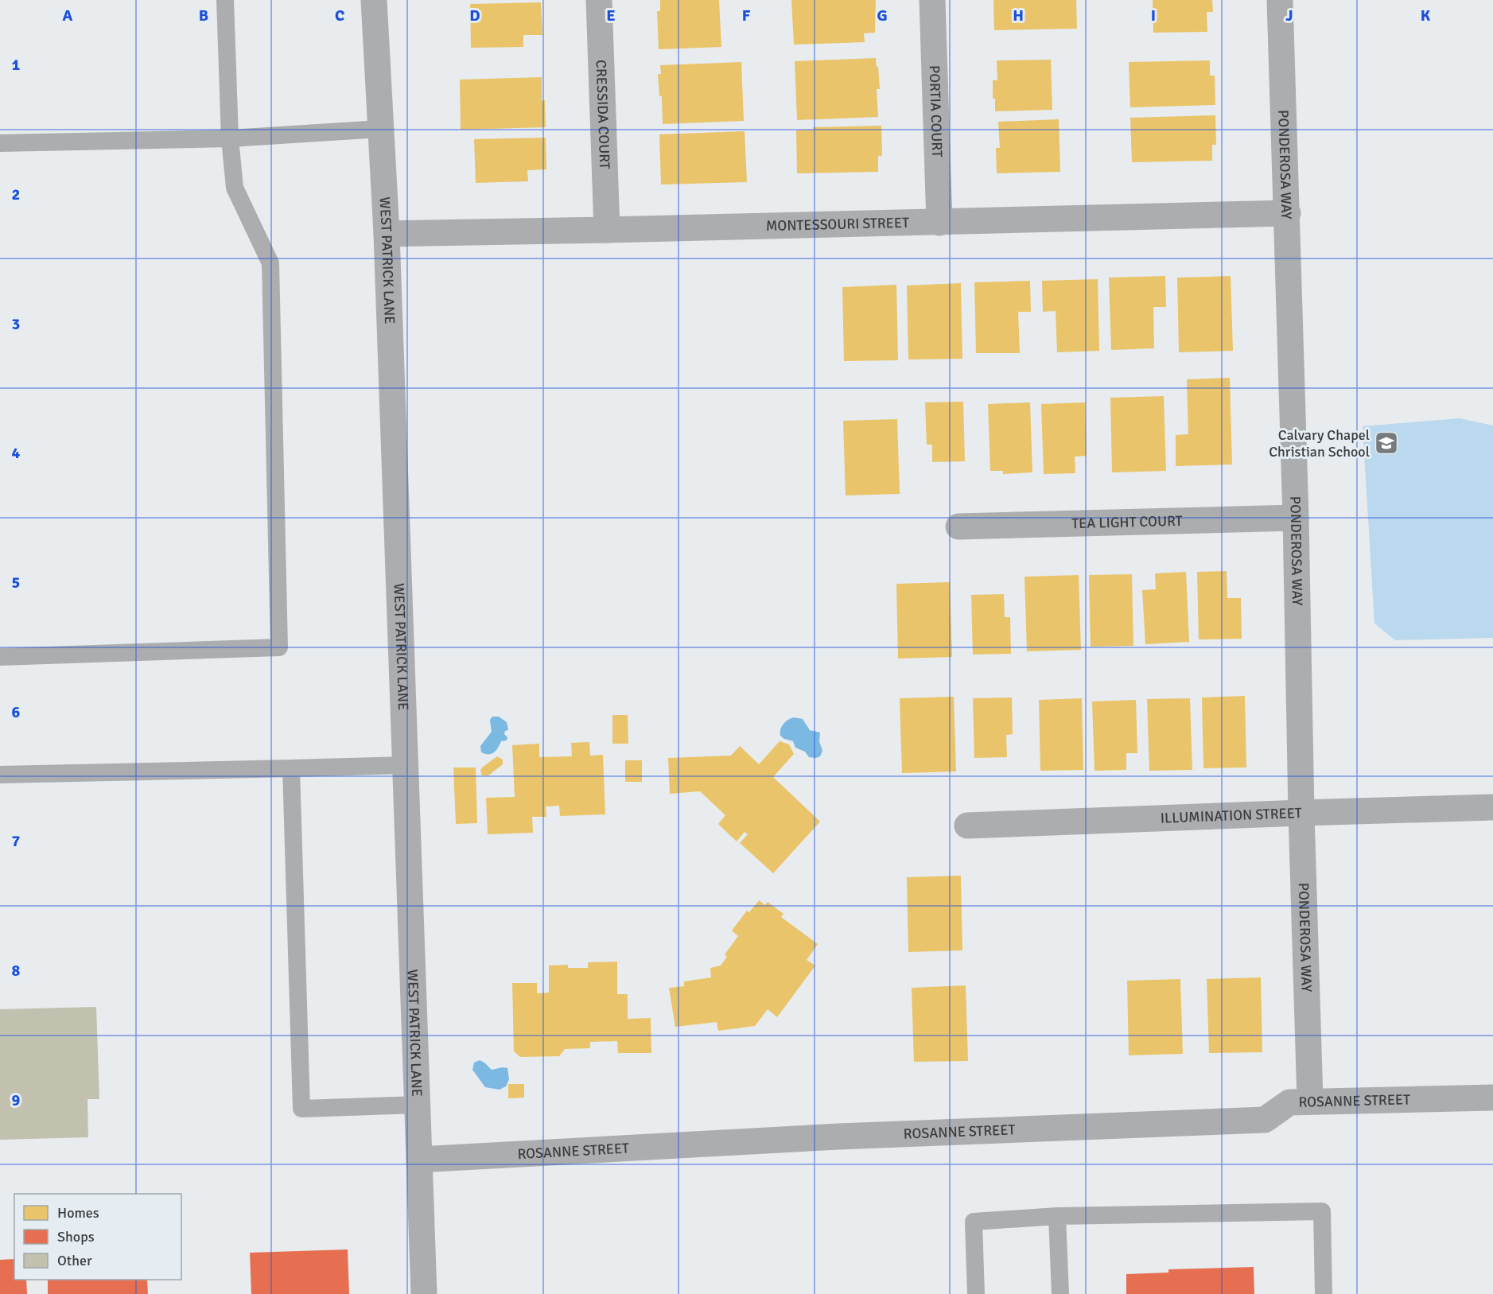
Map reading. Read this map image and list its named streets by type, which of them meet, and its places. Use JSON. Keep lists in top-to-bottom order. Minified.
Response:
{"streets":{"street":["PORTIA COURT","CRESSIDA COURT","PONDEROSA WAY","MONTESSOURI STREET","WEST PATRICK LANE","TEA LIGHT COURT","ILLUMINATION STREET","ROSANNE STREET"]},"crossings":[["PORTIA COURT","MONTESSOURI STREET"],["CRESSIDA COURT","MONTESSOURI STREET"],["PONDEROSA WAY","MONTESSOURI STREET"],["PONDEROSA WAY","TEA LIGHT COURT"],["PONDEROSA WAY","ILLUMINATION STREET"],["PONDEROSA WAY","ROSANNE STREET"],["MONTESSOURI STREET","WEST PATRICK LANE"],["WEST PATRICK LANE","ROSANNE STREET"]],"places":{"school or university":["Calvary Chapel Christian School"]},"legend":["Homes","Shops","Other"],"grid":{"columns":["A","B","C","D","E","F","G","H","I","J","K"],"rows":["1","2","3","4","5","6","7","8","9"]}}
